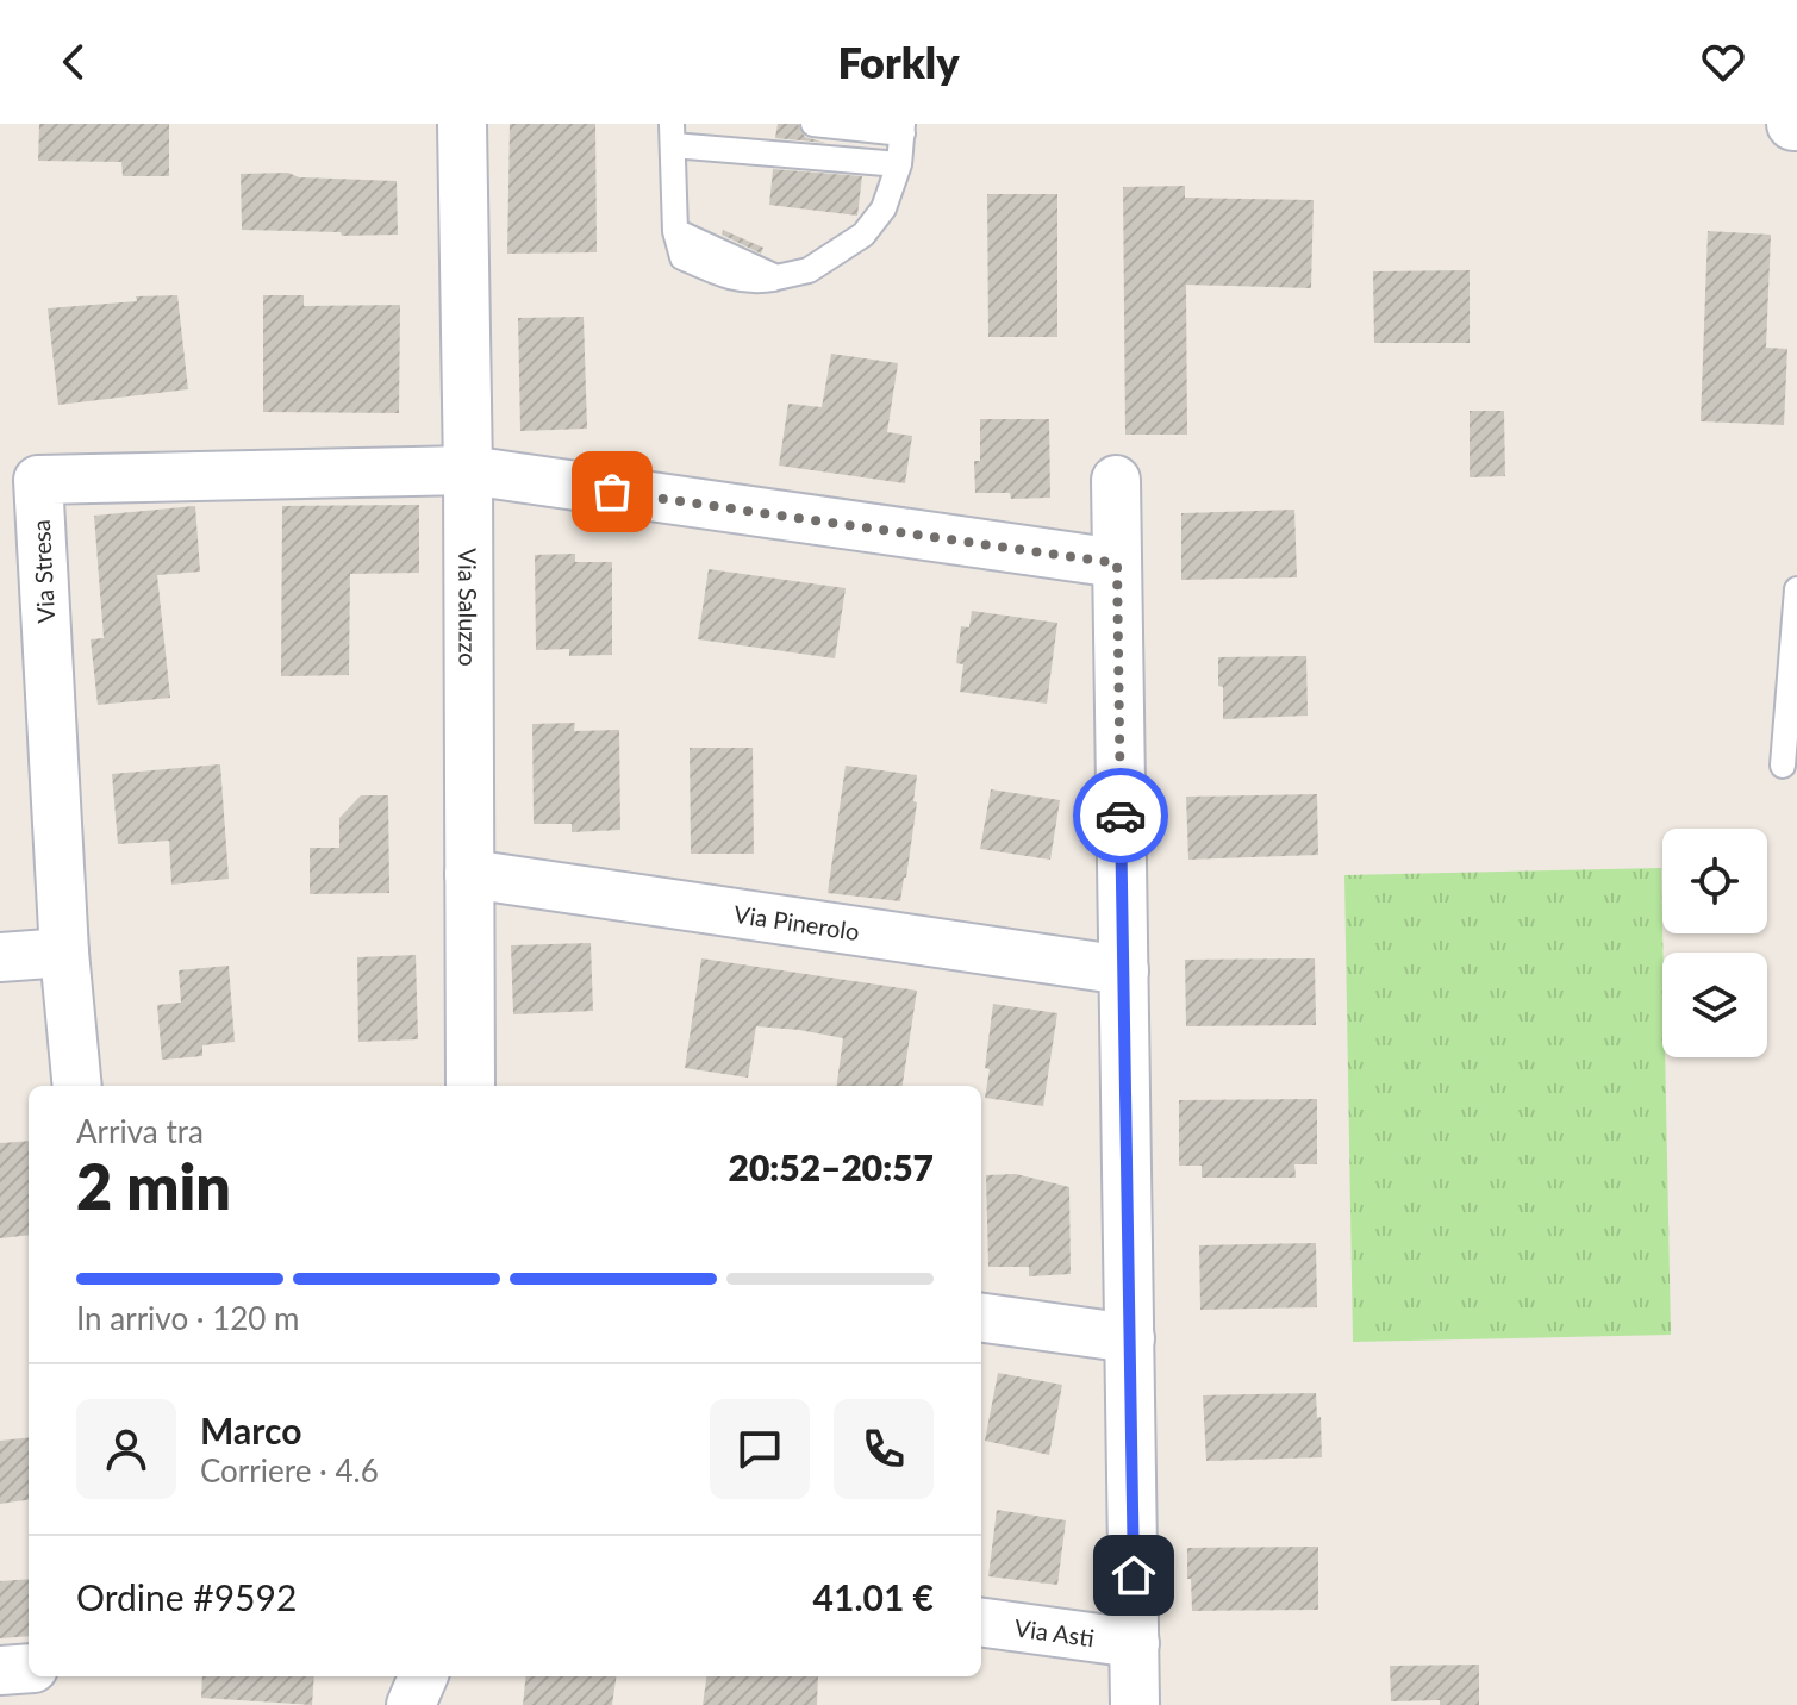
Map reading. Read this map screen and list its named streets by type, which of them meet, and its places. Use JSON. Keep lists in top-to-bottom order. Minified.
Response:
{"streets":{"street":["Via Stresa","Via Saluzzo","Via Pinerolo","Via Asti"]},"crossings":[["Via Stresa","Via Saluzzo"],["Via Saluzzo","Via Pinerolo"]],"page":{"header":"Forkly","heading":["2 min","Arriva tra","20:52–20:57"],"panel":["Marco","Corriere · 4.6","Ordine #9592","41.01 €"],"bar":"In arrivo · 120 m"}}
